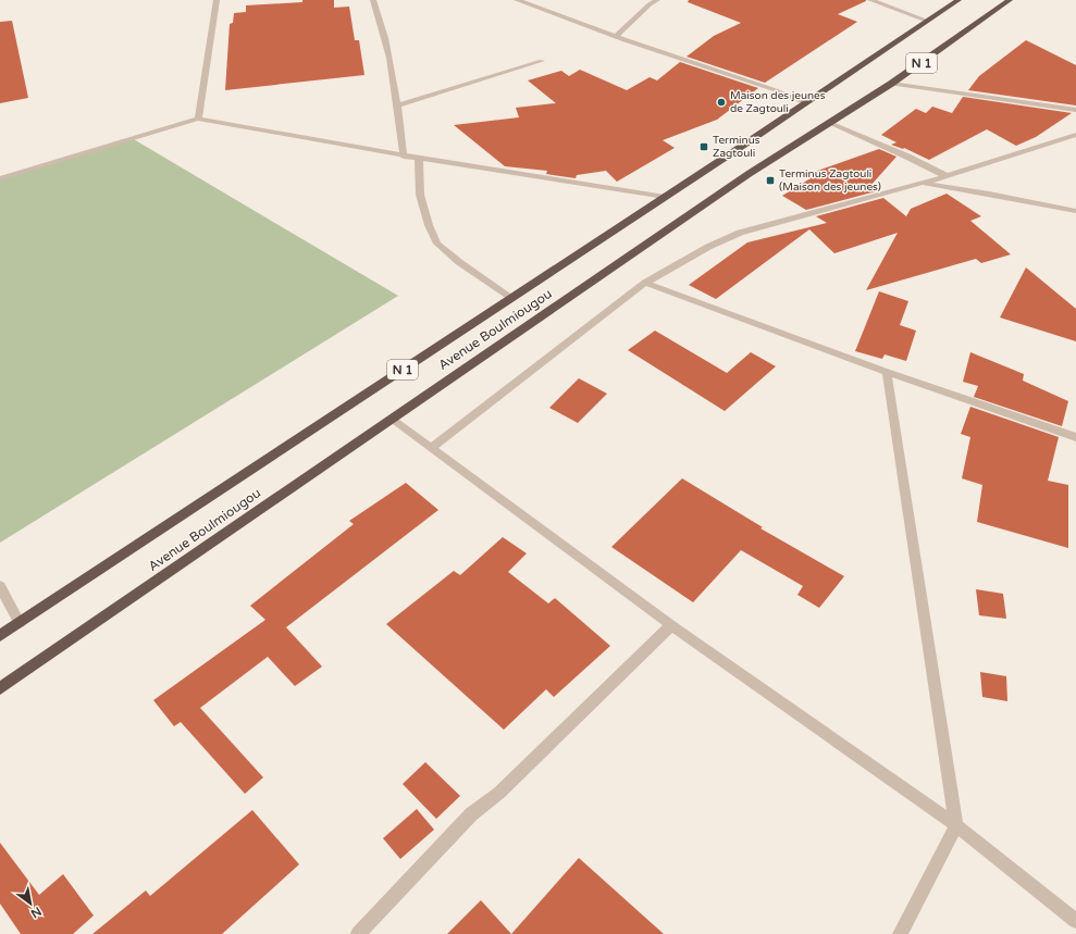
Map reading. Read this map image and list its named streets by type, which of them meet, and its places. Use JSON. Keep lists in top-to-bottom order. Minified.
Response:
{"streets":{"highway":["N 1","Avenue Boulmiougou"]},"places":{"other":["Maison des jeunes de Zagtouli"],"transit":["Terminus Zagtouli","Terminus Zagtouli (Maison des jeunes)"]},"north":"bottom right"}
